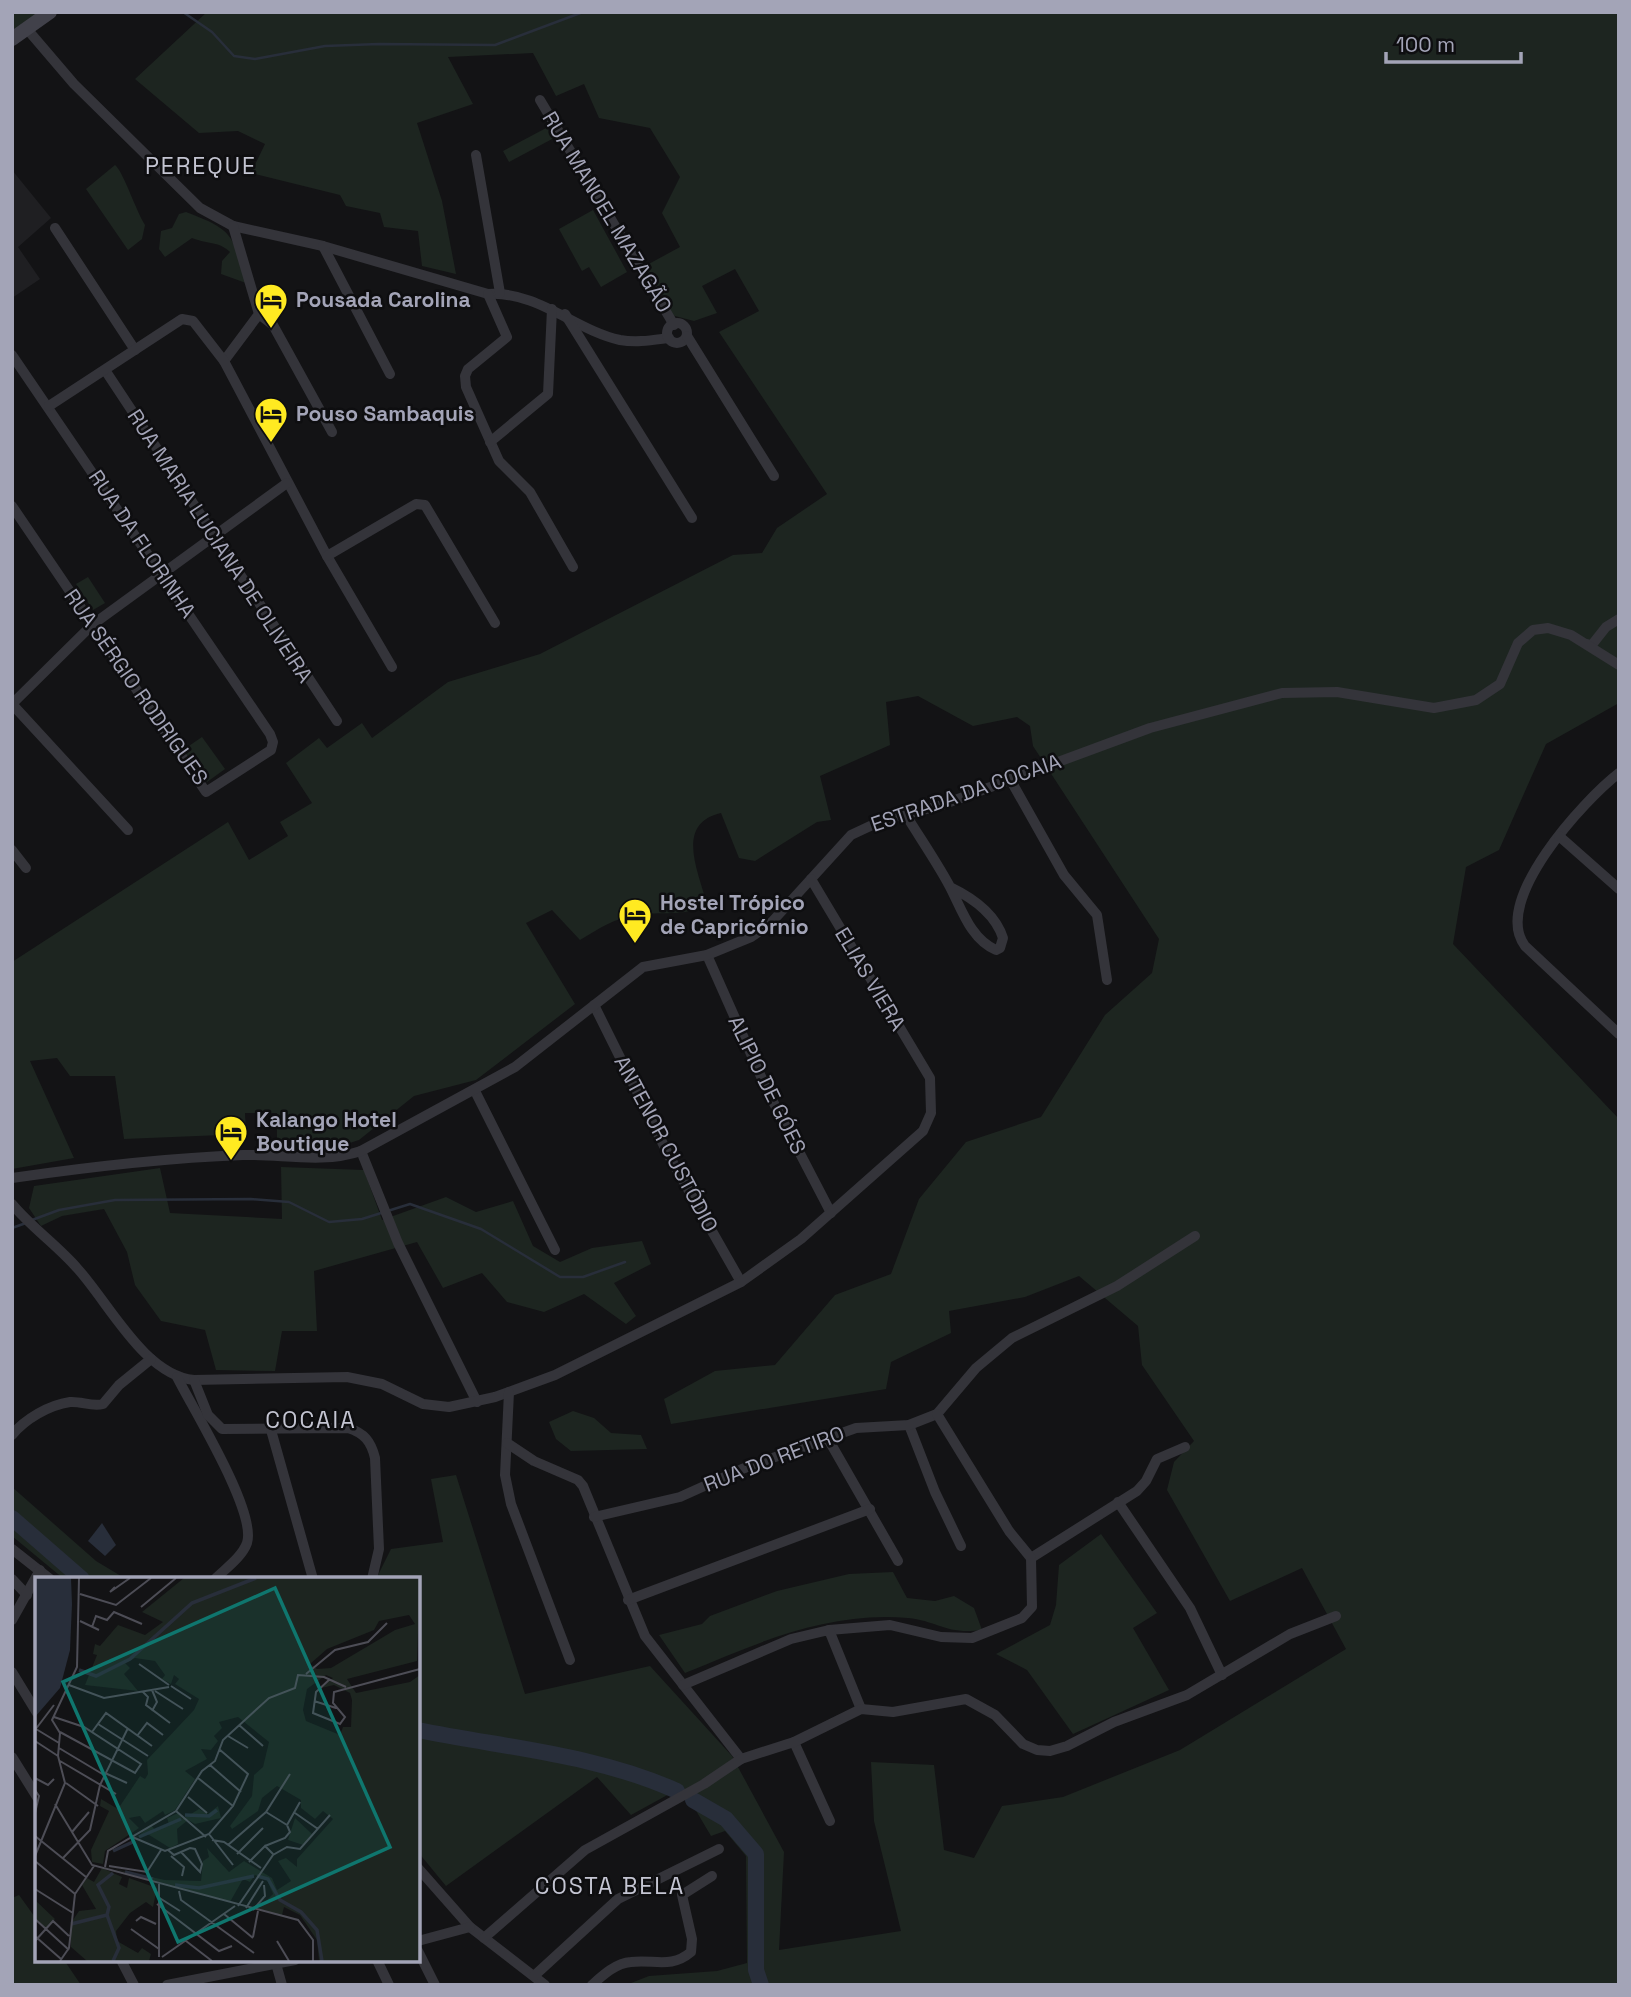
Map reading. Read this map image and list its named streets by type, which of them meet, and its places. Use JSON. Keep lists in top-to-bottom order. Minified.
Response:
{"streets":{"street":["RUA MANOEL MAZAGÃO","RUA DA FLORINHA","RUA MARIA LUCIANA DE OLIVEIRA","RUA SÉRGIO RODRIGUES","ESTRADA DA COCAIA","ALIPIO DE GÓES","ANTENOR CUSTÓDIO","RUA DO RETIRO"]},"crossings":[["RUA DA FLORINHA","RUA SÉRGIO RODRIGUES"],["ESTRADA DA COCAIA","ALIPIO DE GÓES"],["ESTRADA DA COCAIA","ANTENOR CUSTÓDIO"]],"districts":["PEREQUE","COCAIA","COSTA BELA"],"places":{"hotel":["Pousada Carolina","Pouso Sambaquis","Hostel Trópico de Capricórnio","Kalango Hotel Boutique"]},"scale_bar":"100 m"}
